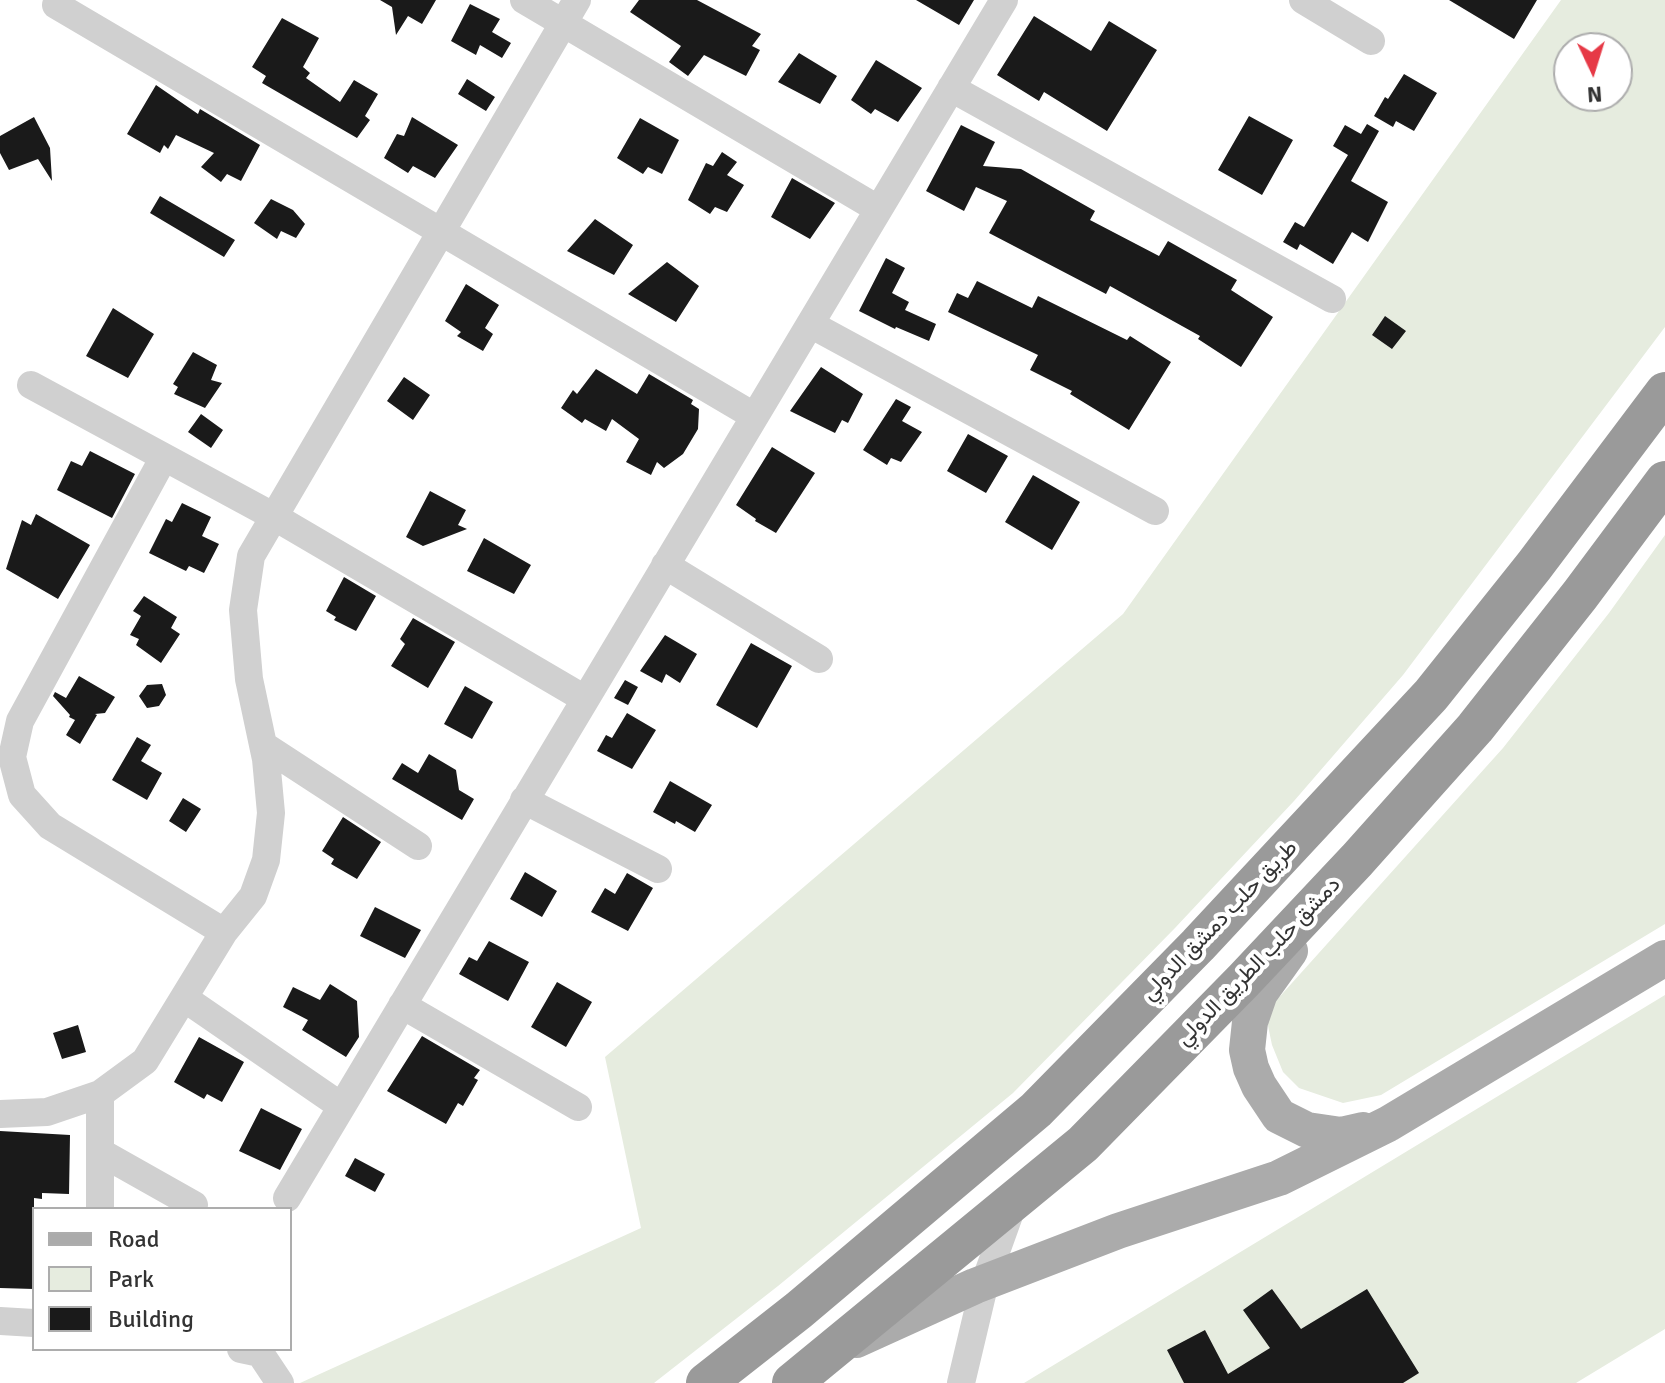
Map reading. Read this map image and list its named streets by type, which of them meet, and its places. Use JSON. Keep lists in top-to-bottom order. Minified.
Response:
{"streets":{"highway":["طريق حلب دمشق الدولي","دمشق حلب الطريق الدولي"]},"legend":["Road","Park","Building"],"north":"bottom"}
